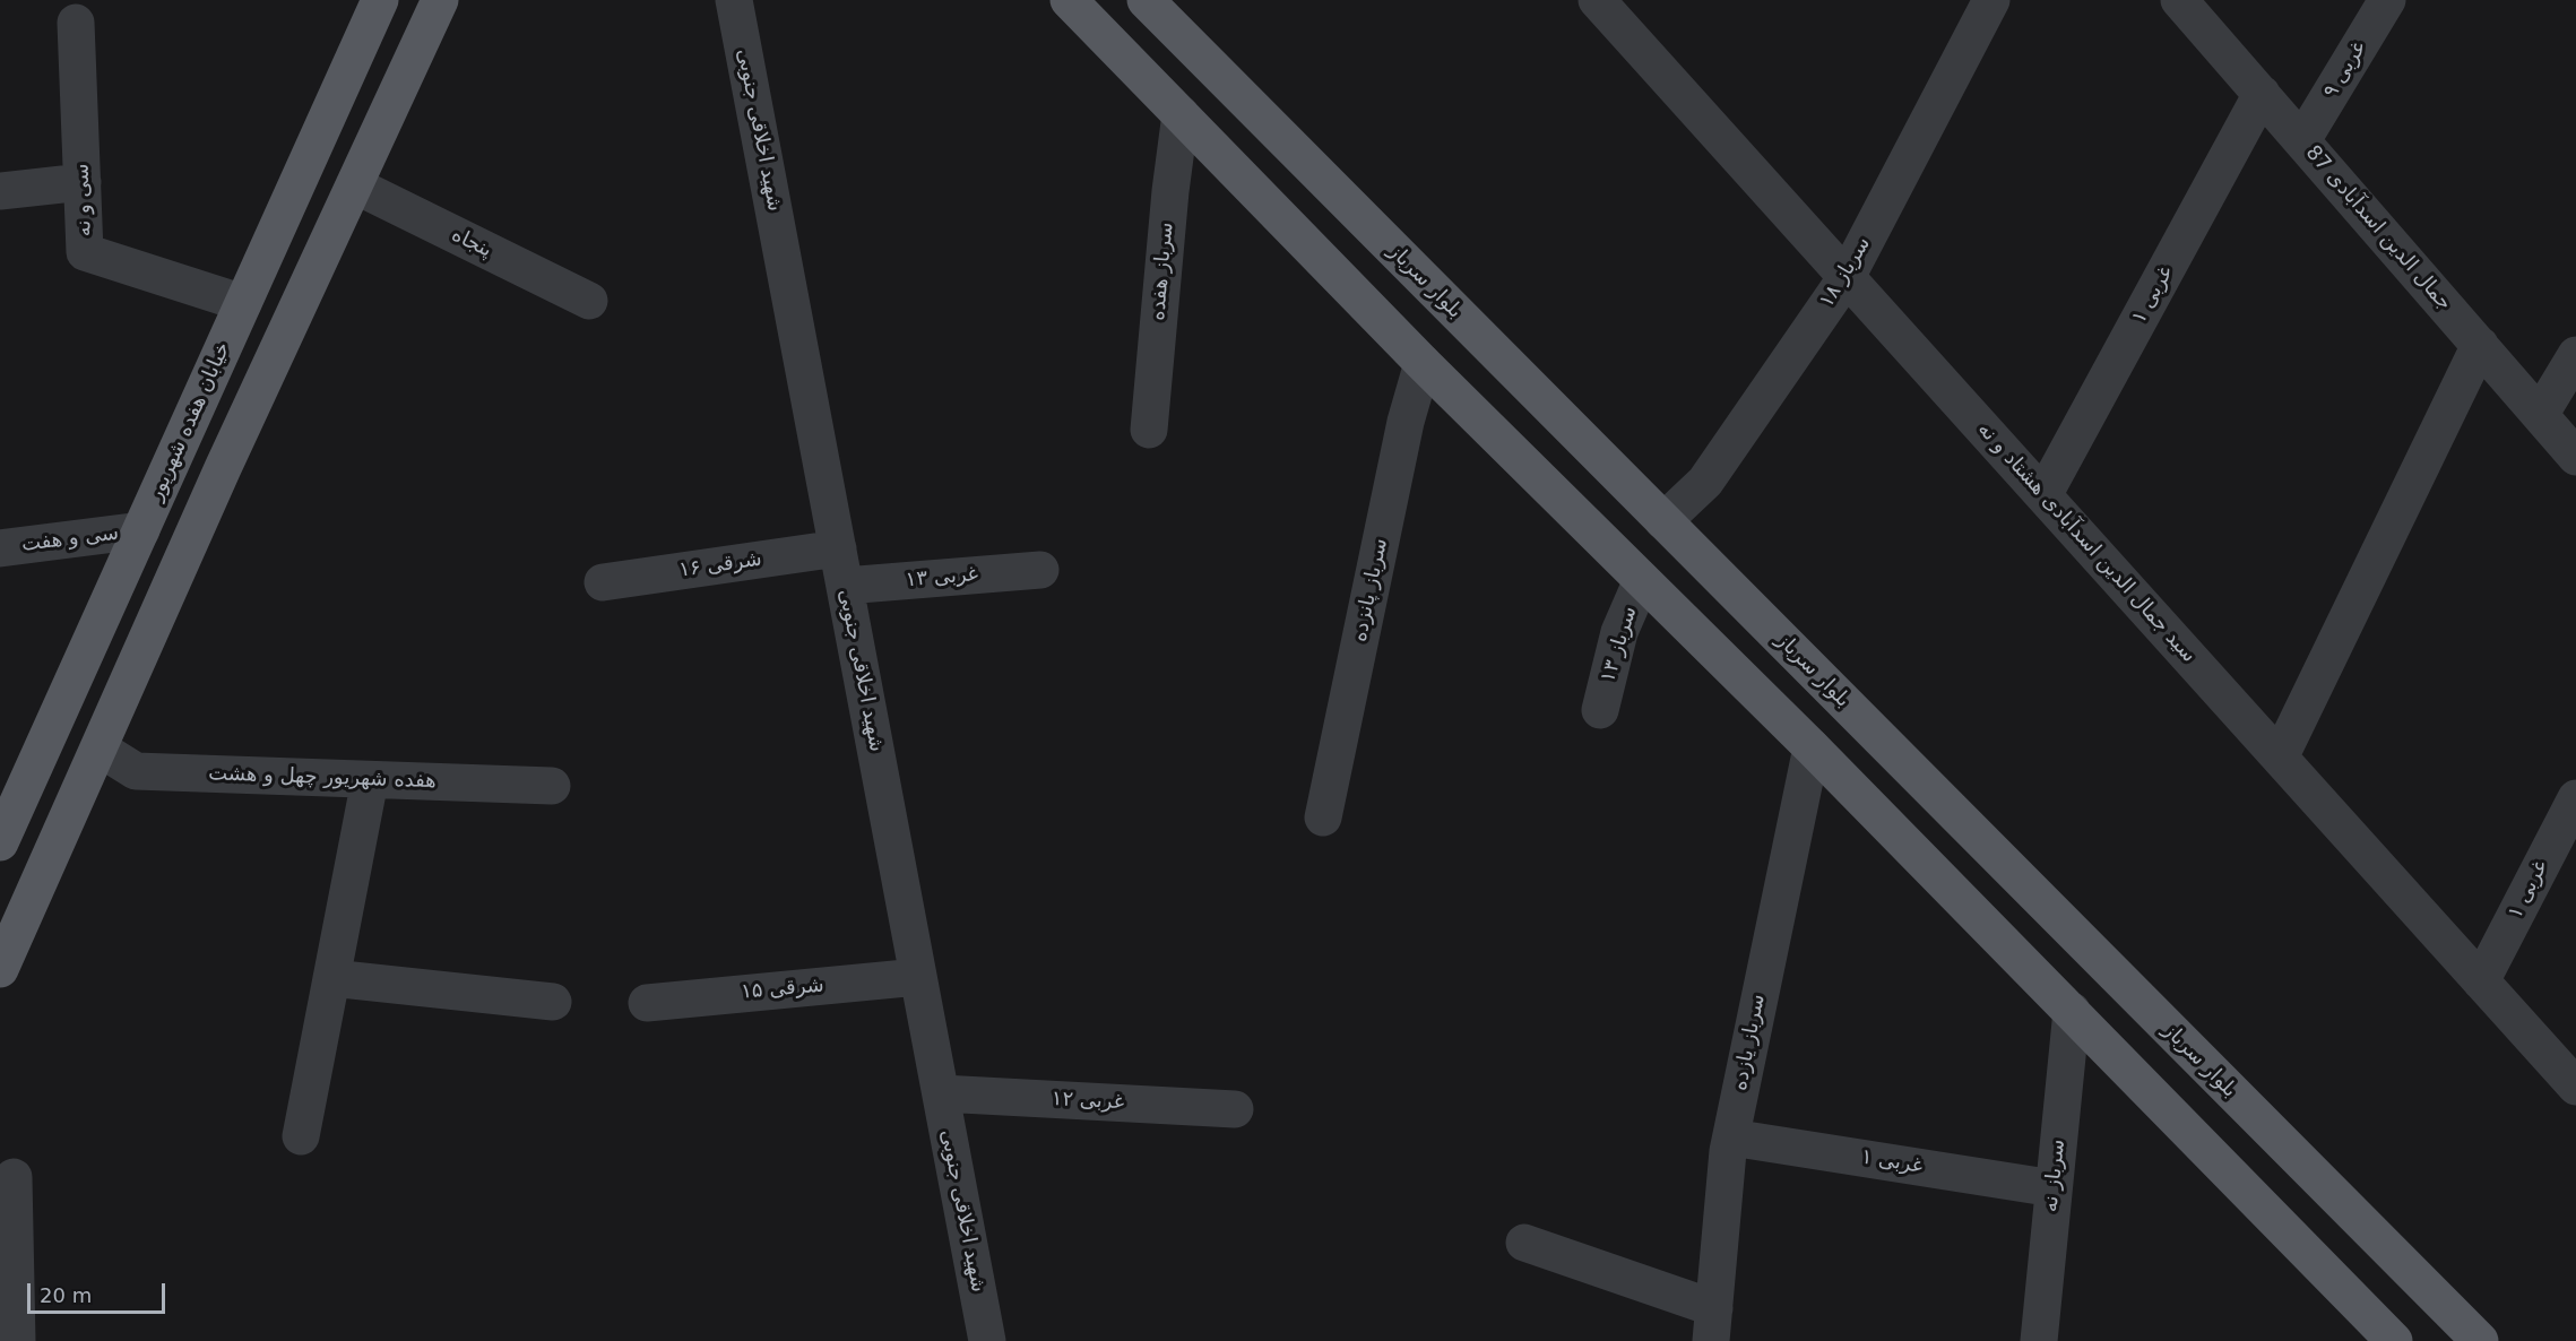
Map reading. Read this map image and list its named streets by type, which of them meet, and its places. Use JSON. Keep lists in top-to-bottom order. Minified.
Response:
{"streets":{"main road":["بلوار سرباز","خیابان هفده شهریور"],"street":["غربی ۹","شهید اخلاقی جنوبی","سی و نه","جمال الدین اسدآبادی 87","پنجاه","سرباز هفده","سرباز ۱۸","غربی ۱","سی و هفت","سید جمال الدین اسدآبادی هشتاد و نه","شرقی ۱۶","غربی ۱۳","سرباز پانزده","سرباز ۱۳","هفده شهریور چهل و هشت","شرقی ۱۵","سرباز یازده","غربی ۱۲","سرباز نه"]},"crossings":[["غربی ۹","جمال الدین اسدآبادی 87"],["شهید اخلاقی جنوبی","شرقی ۱۶"],["شهید اخلاقی جنوبی","غربی ۱۳"],["شهید اخلاقی جنوبی","شرقی ۱۵"],["شهید اخلاقی جنوبی","غربی ۱۲"],["سی و نه","خیابان هفده شهریور"],["جمال الدین اسدآبادی 87","غربی ۱"],["سرباز ۱۸","بلوار سرباز"],["سرباز ۱۸","سید جمال الدین اسدآبادی هشتاد و نه"],["غربی ۱","سید جمال الدین اسدآبادی هشتاد و نه"],["غربی ۱","سرباز یازده"],["غربی ۱","سرباز نه"],["خیابان هفده شهریور","سی و هفت"]],"scale_bar":"20 m"}
